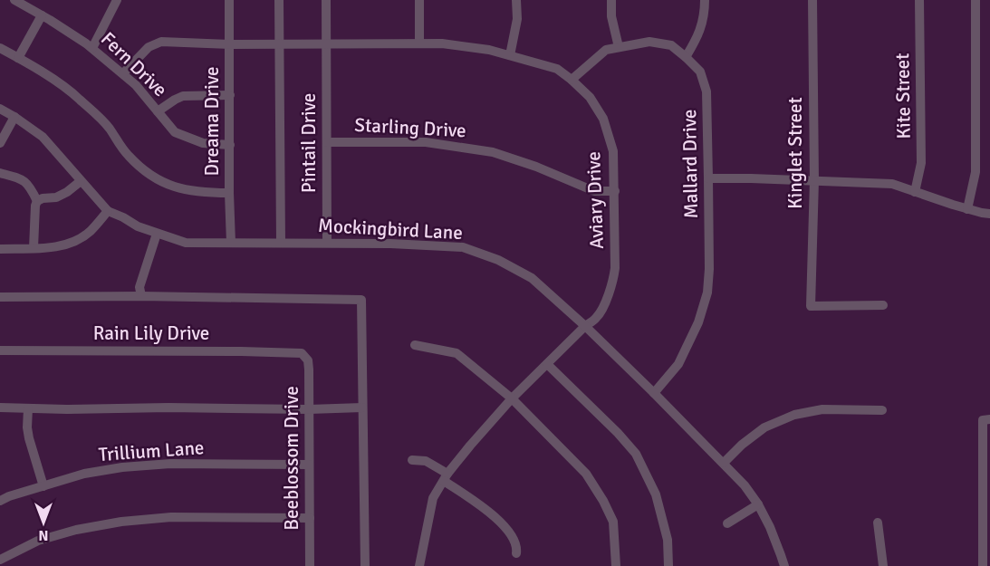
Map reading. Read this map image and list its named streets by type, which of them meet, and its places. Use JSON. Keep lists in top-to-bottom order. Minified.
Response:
{"streets":{"street":["Fern Drive","Kite Street","Dreama Drive","Starling Drive","Pintail Drive","Kinglet Street","Mallard Drive","Aviary Drive","Mockingbird Lane","Rain Lily Drive","Trillium Lane","Beeblossom Drive"]},"crossings":[["Fern Drive","Dreama Drive"],["Fern Drive","Aviary Drive"],["Dreama Drive","Aviary Drive"],["Dreama Drive","Mockingbird Lane"],["Starling Drive","Pintail Drive"],["Starling Drive","Aviary Drive"],["Pintail Drive","Aviary Drive"],["Pintail Drive","Mockingbird Lane"],["Mallard Drive","Aviary Drive"],["Mallard Drive","Mockingbird Lane"],["Aviary Drive","Mockingbird Lane"],["Rain Lily Drive","Beeblossom Drive"],["Trillium Lane","Beeblossom Drive"]],"north":"bottom"}
